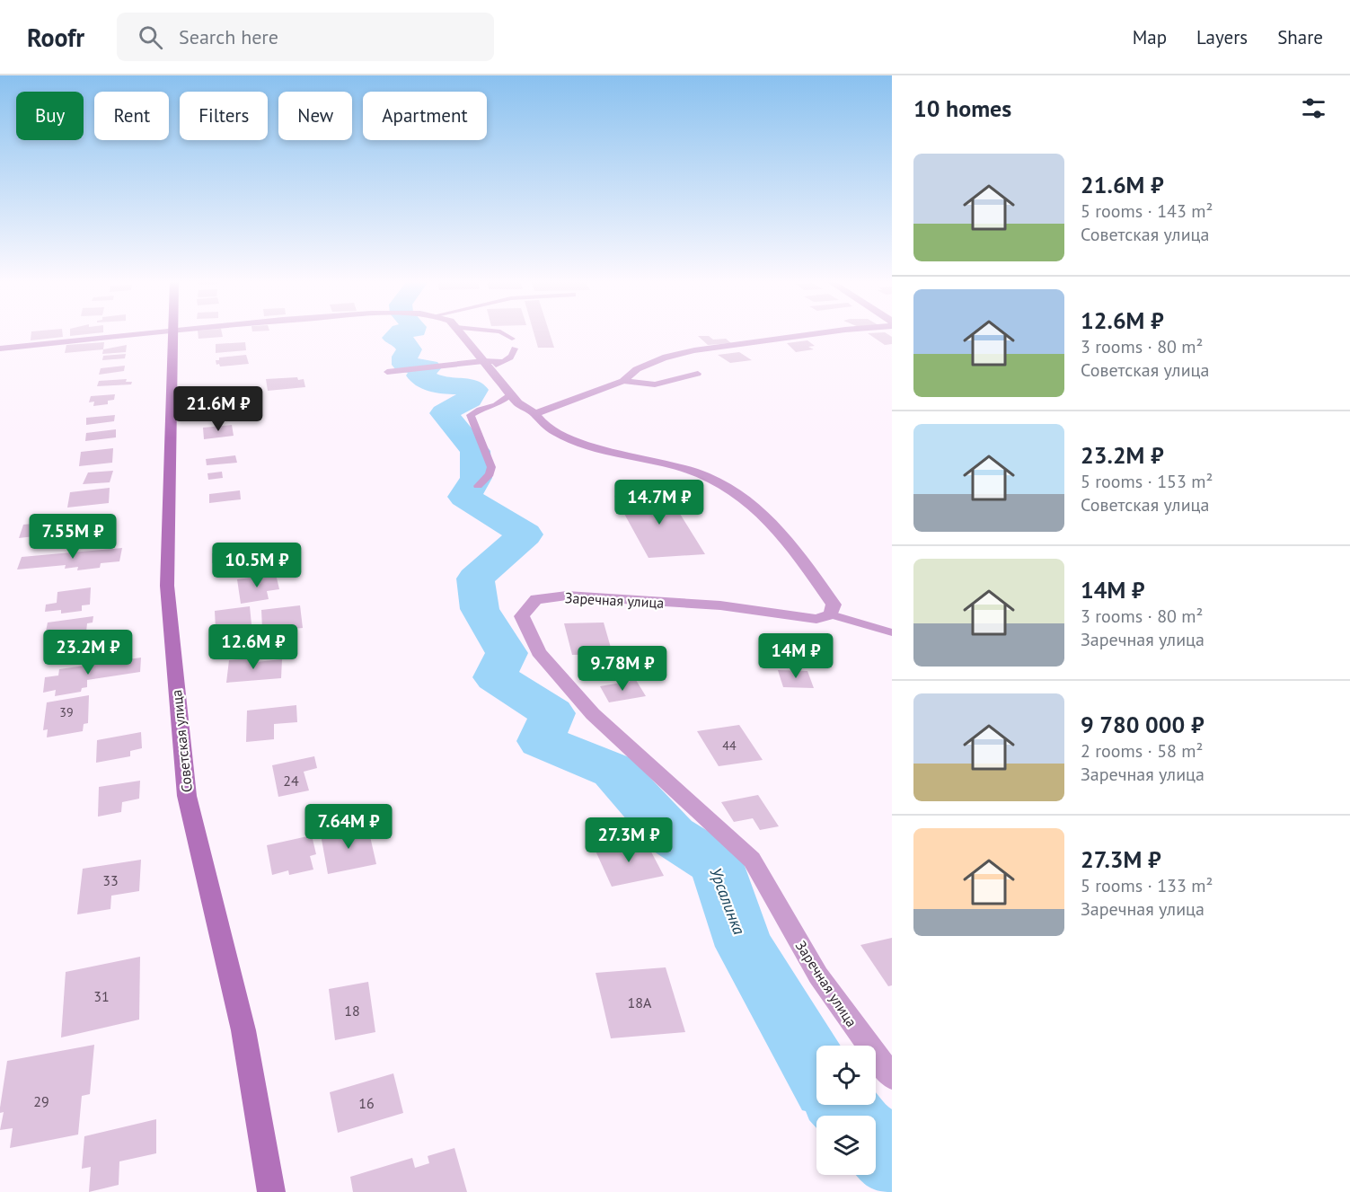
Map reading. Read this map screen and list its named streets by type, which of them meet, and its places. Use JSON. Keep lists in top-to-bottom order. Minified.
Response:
{"streets":{"street":["Заречная улица","Советская улица"]},"water":["Урсалинка"],"house_numbers":["39","44","24","33","31","18А","18","29","16"],"page":{"header":"Roofr","search":"Search here","nav":["Map","Layers","Share"],"heading":"10 homes","chip":["Buy","Rent","Filters","New","Apartment"],"list":[{"name":"21.6M ₽","note":"5 rooms · 143 m² · Советская улица"},{"name":"12.6M ₽","note":"3 rooms · 80 m² · Советская улица"},{"name":"23.2M ₽","note":"5 rooms · 153 m² · Советская улица"},{"name":"14M ₽","note":"3 rooms · 80 m² · Заречная улица"},{"name":"9 780 000 ₽","note":"2 rooms · 58 m² · Заречная улица"},{"name":"27.3M ₽","note":"5 rooms · 133 m² · Заречная улица"}],"price":["21.6M ₽","14.7M ₽","7.55M ₽","10.5M ₽","12.6M ₽","23.2M ₽","14M ₽","9.78M ₽","7.64M ₽","27.3M ₽"]}}
